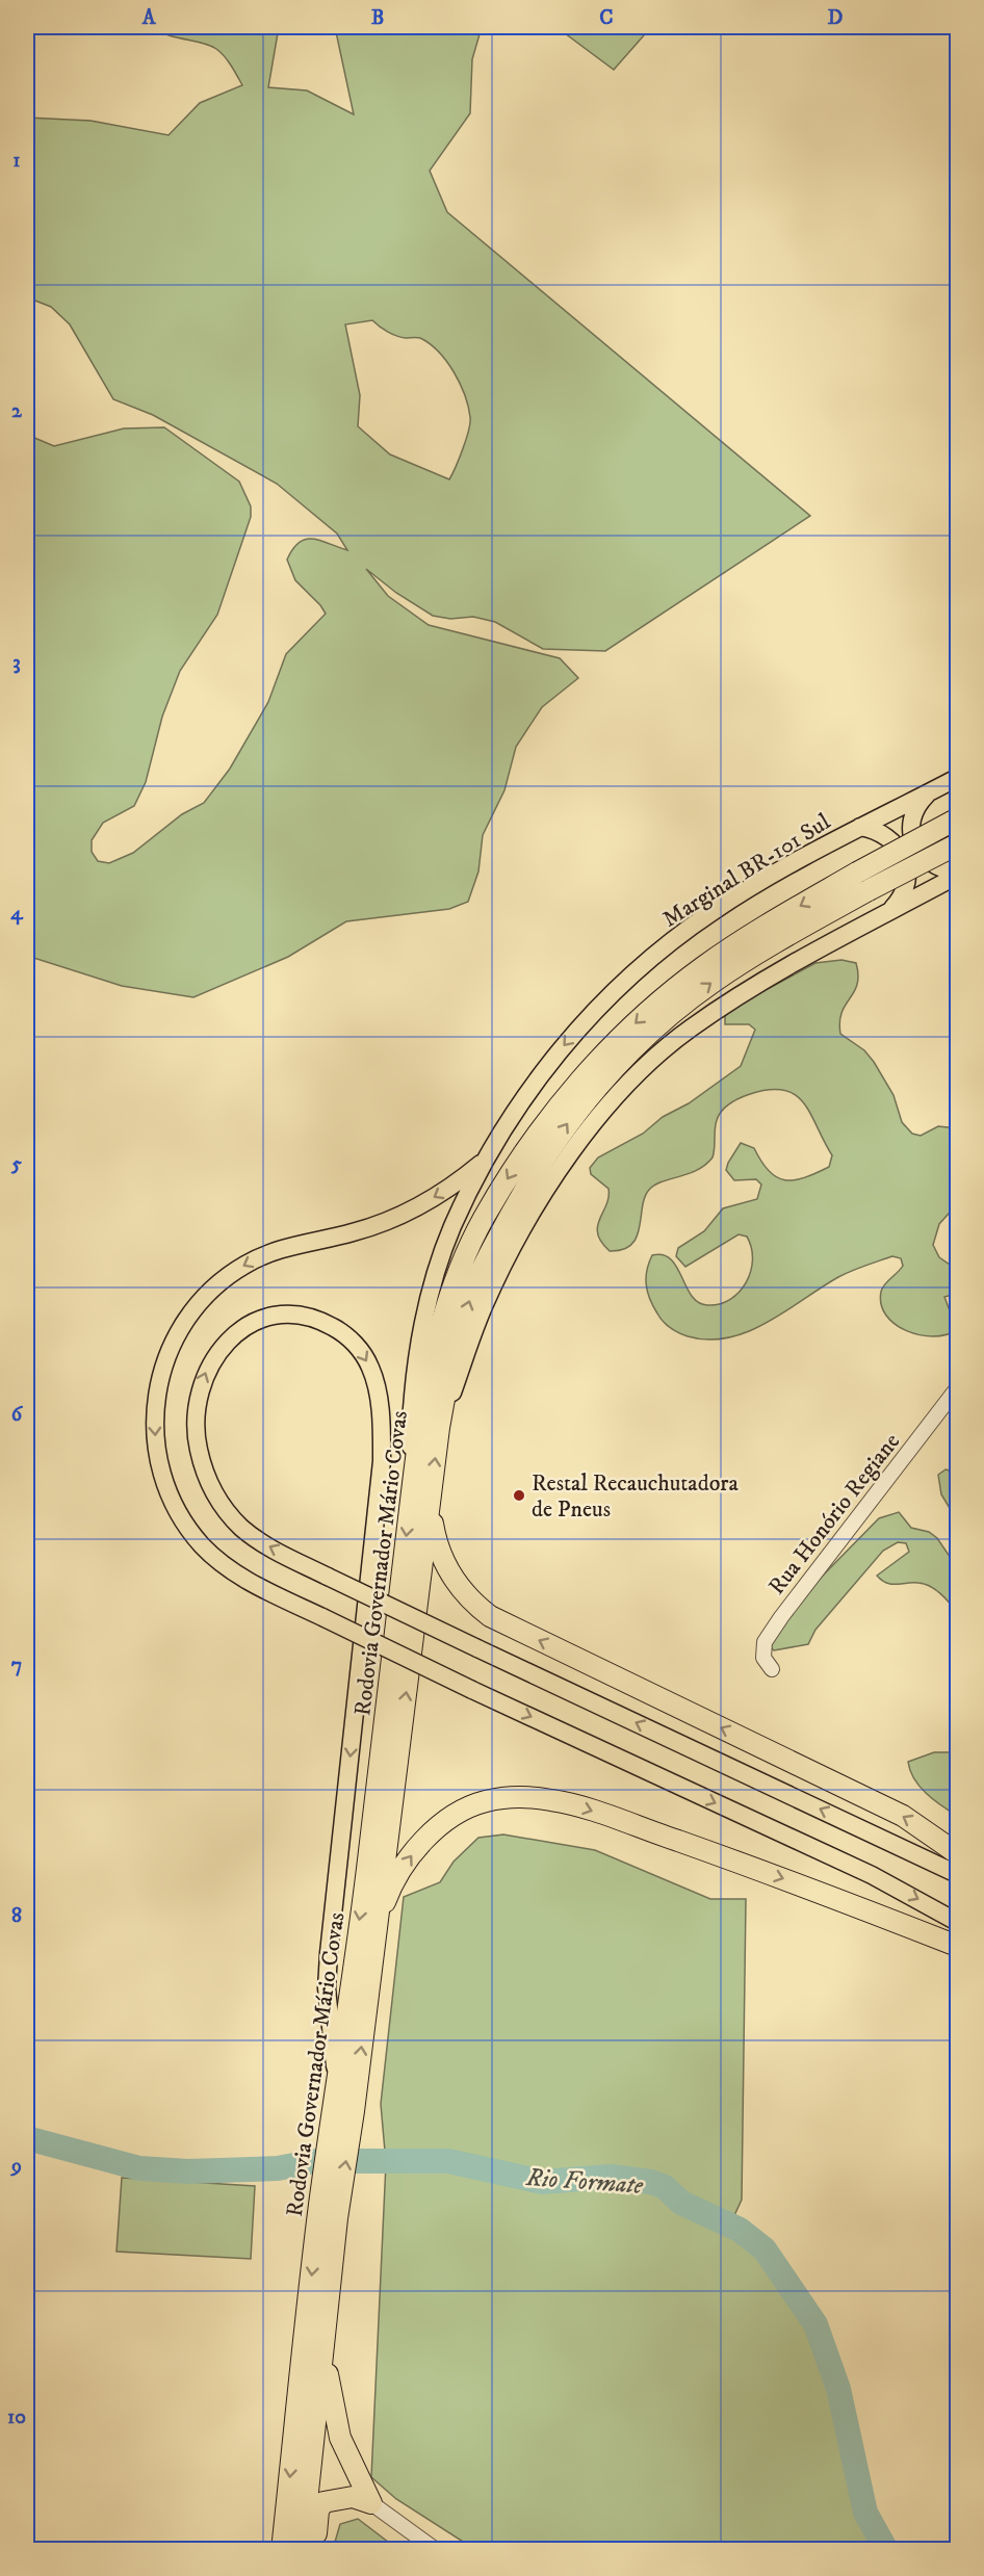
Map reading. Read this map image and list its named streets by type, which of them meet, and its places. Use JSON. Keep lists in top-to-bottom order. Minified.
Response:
{"streets":{"highway":["Rodovia Governador Mário Covas"],"main road":["Marginal BR-101 Sul"],"street":["Rua Honório Regiane"]},"crossings":[["Marginal BR-101 Sul","Rodovia Governador Mário Covas"]],"water":["Rio Formate"],"places":["Restal Recauchutadora de Pneus"],"grid":{"columns":["A","B","C","D"],"rows":["1","2","3","4","5","6","7","8","9","10"]}}
